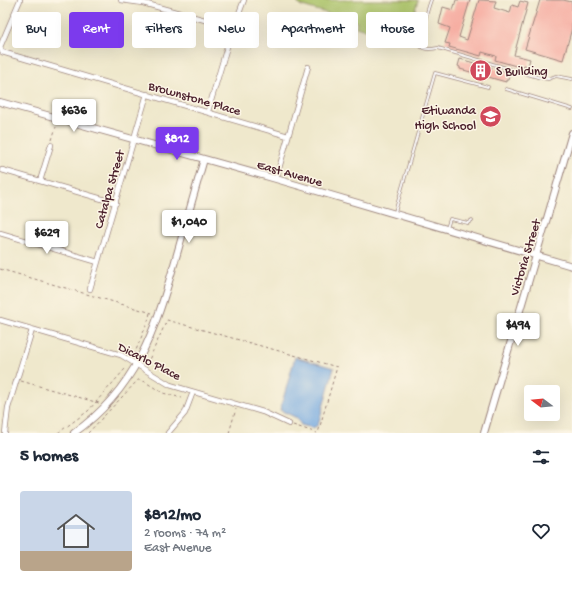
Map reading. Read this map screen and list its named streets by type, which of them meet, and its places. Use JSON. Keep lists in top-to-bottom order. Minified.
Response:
{"streets":{"street":["Brownstone Place","East Avenue","Catalpa Street","Victoria Street","Dicarlo Place"]},"crossings":[["Brownstone Place","Catalpa Street"],["East Avenue","Catalpa Street"],["East Avenue","Victoria Street"]],"places":{"building":["S Building"],"school or university":["Etiwanda High School"]},"north":"left","page":{"chip":["Buy","Rent","Filters","New","Apartment","House"],"price":["$636","$812","$1,040","$629","$494"],"heading":"5 homes","list":[{"name":"$812/mo","note":"2 rooms · 74 m² · East Avenue"}]}}
